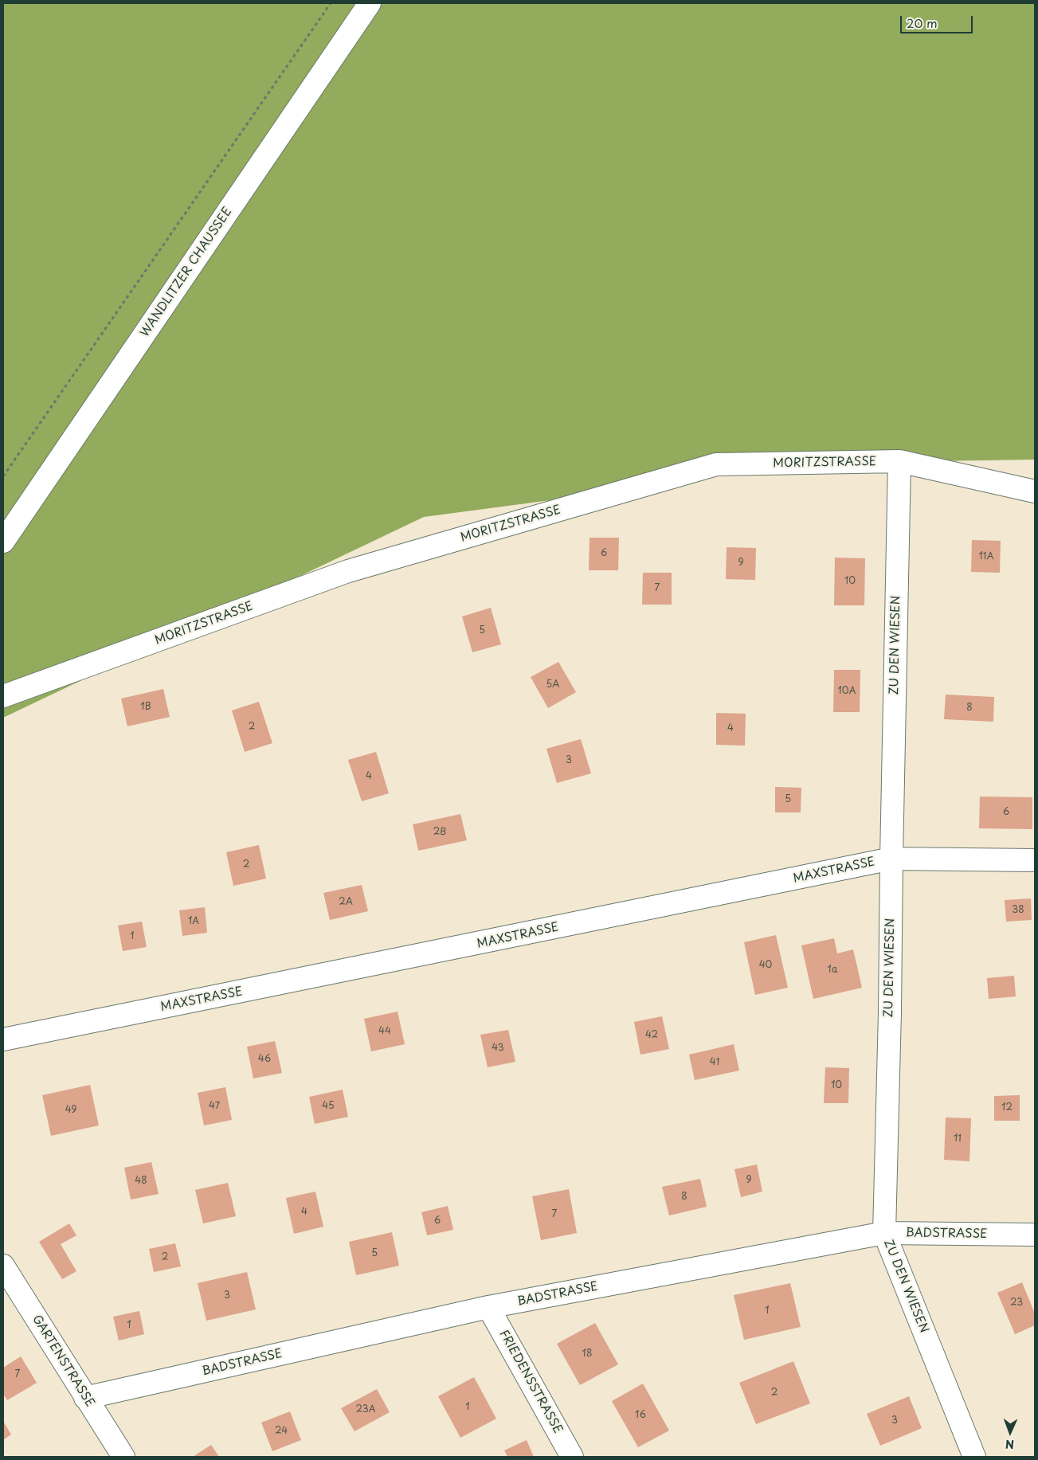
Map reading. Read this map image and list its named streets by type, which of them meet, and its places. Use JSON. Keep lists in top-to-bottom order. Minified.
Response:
{"streets":{"street":["WANDLITZER CHAUSSEE","MORITZSTRASSE","ZU DEN WIESEN","MAXSTRASSE","BADSTRASSE","GARTENSTRASSE","FRIEDENSSTRASSE"]},"crossings":[["MORITZSTRASSE","ZU DEN WIESEN"],["ZU DEN WIESEN","MAXSTRASSE"],["ZU DEN WIESEN","BADSTRASSE"],["BADSTRASSE","GARTENSTRASSE"],["BADSTRASSE","FRIEDENSSTRASSE"]],"house_numbers":["6","11A","9","10","7","5","5A","10A","1B","8","2","4","3","4","5","6","2B","2","2A","38","1A","1","40","1a","44","42","43","46","41","10","47","45","12","49","11","9","48","8","4","7","6","5","2","3","23","1","1","18","7","2","1","23A","16","3","24"],"scale_bar":"20 m","north":"bottom"}
